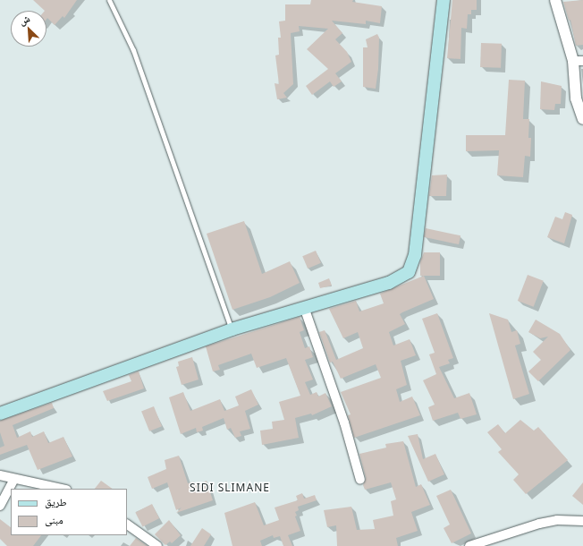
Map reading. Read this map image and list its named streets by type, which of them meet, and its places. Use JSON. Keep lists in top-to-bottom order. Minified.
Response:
{"districts":["SIDI SLIMANE"],"legend":["طريق","مبنى"],"north":"top left"}
